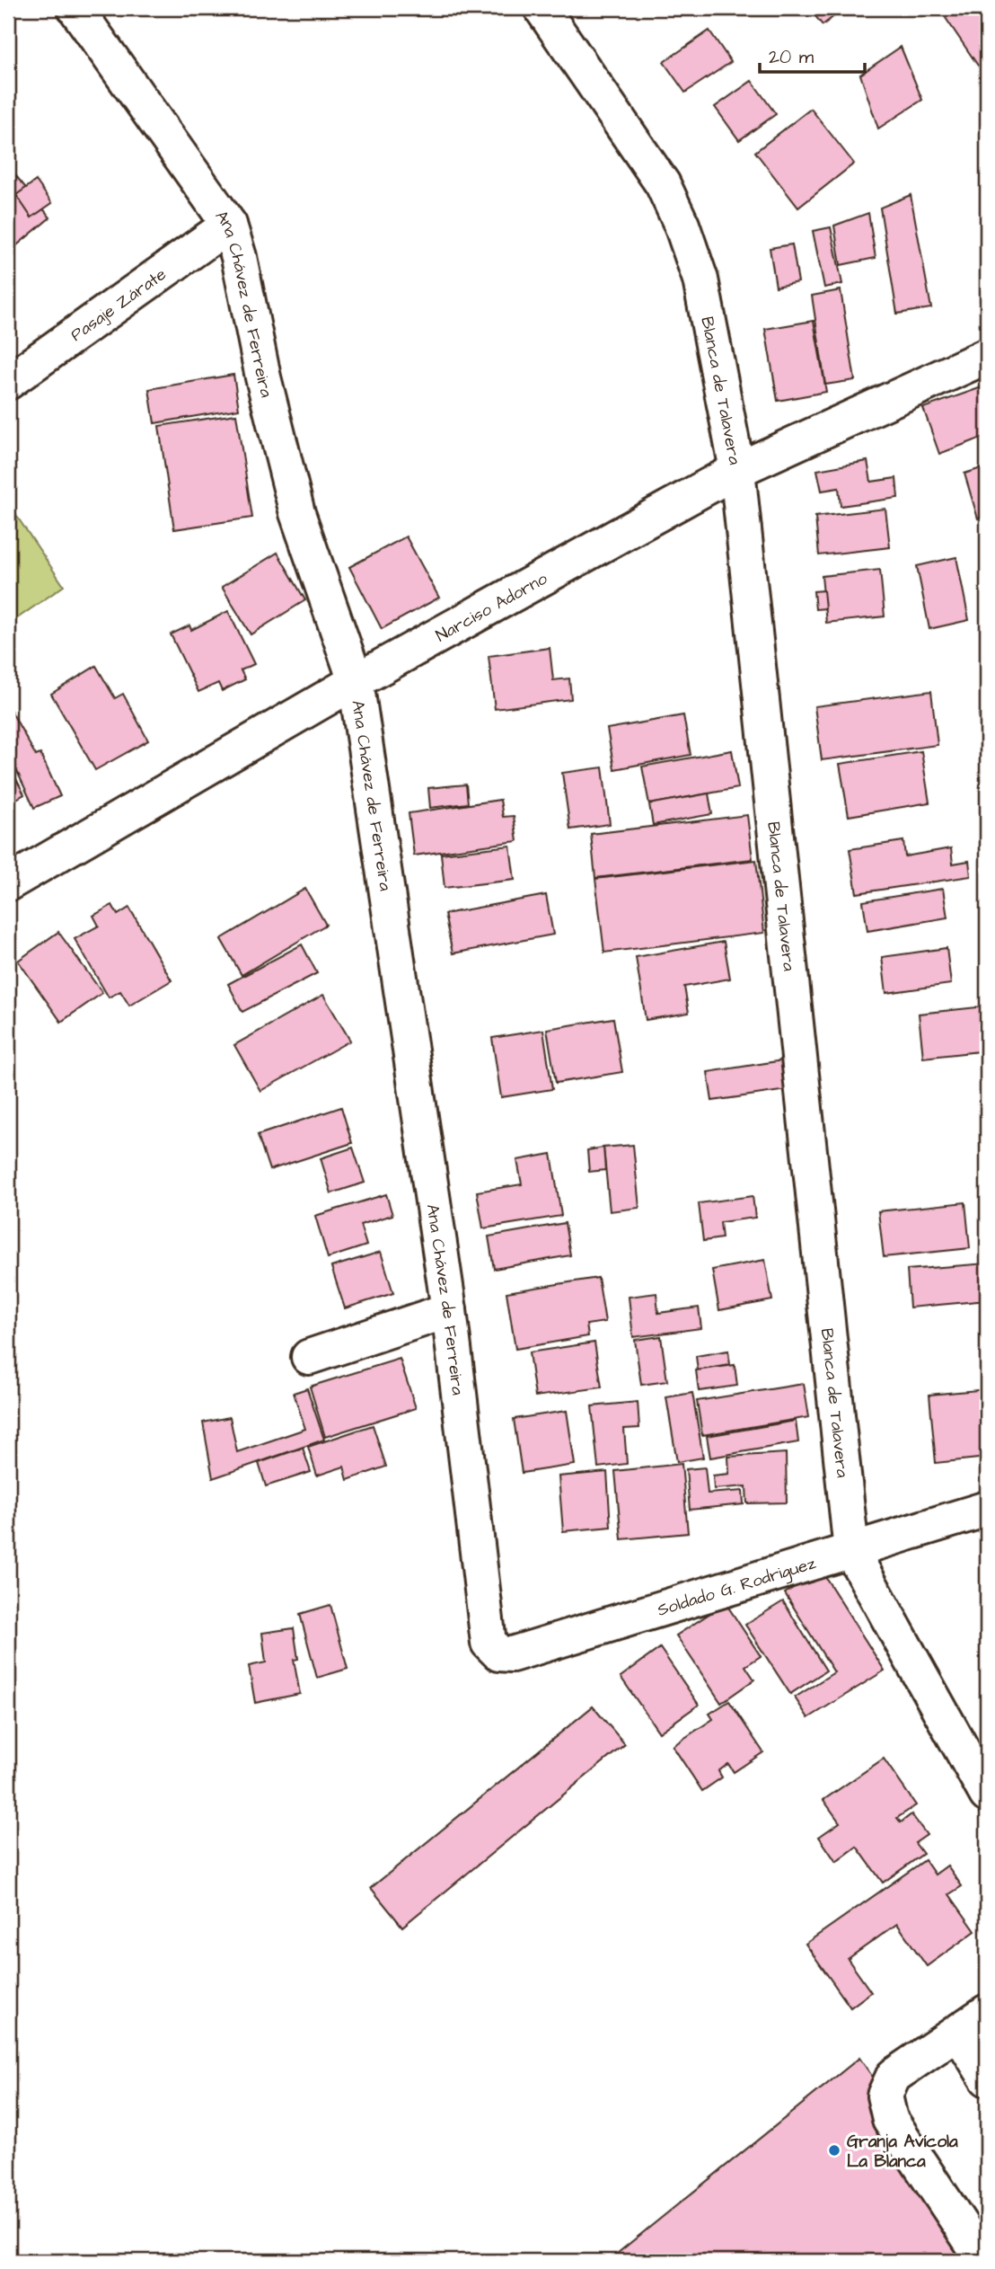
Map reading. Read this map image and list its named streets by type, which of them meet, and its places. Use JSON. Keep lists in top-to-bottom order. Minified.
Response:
{"streets":{"street":["Pasaje Zárate","Ana Chávez de Ferreira","Blanca de Talavera","Narciso Adorno","Soldado G. Rodriguez"]},"crossings":[["Pasaje Zárate","Ana Chávez de Ferreira"],["Ana Chávez de Ferreira","Narciso Adorno"],["Ana Chávez de Ferreira","Soldado G. Rodriguez"],["Blanca de Talavera","Narciso Adorno"],["Blanca de Talavera","Soldado G. Rodriguez"]],"places":["Granja Avícola La Blanca"],"scale_bar":"20 m"}
